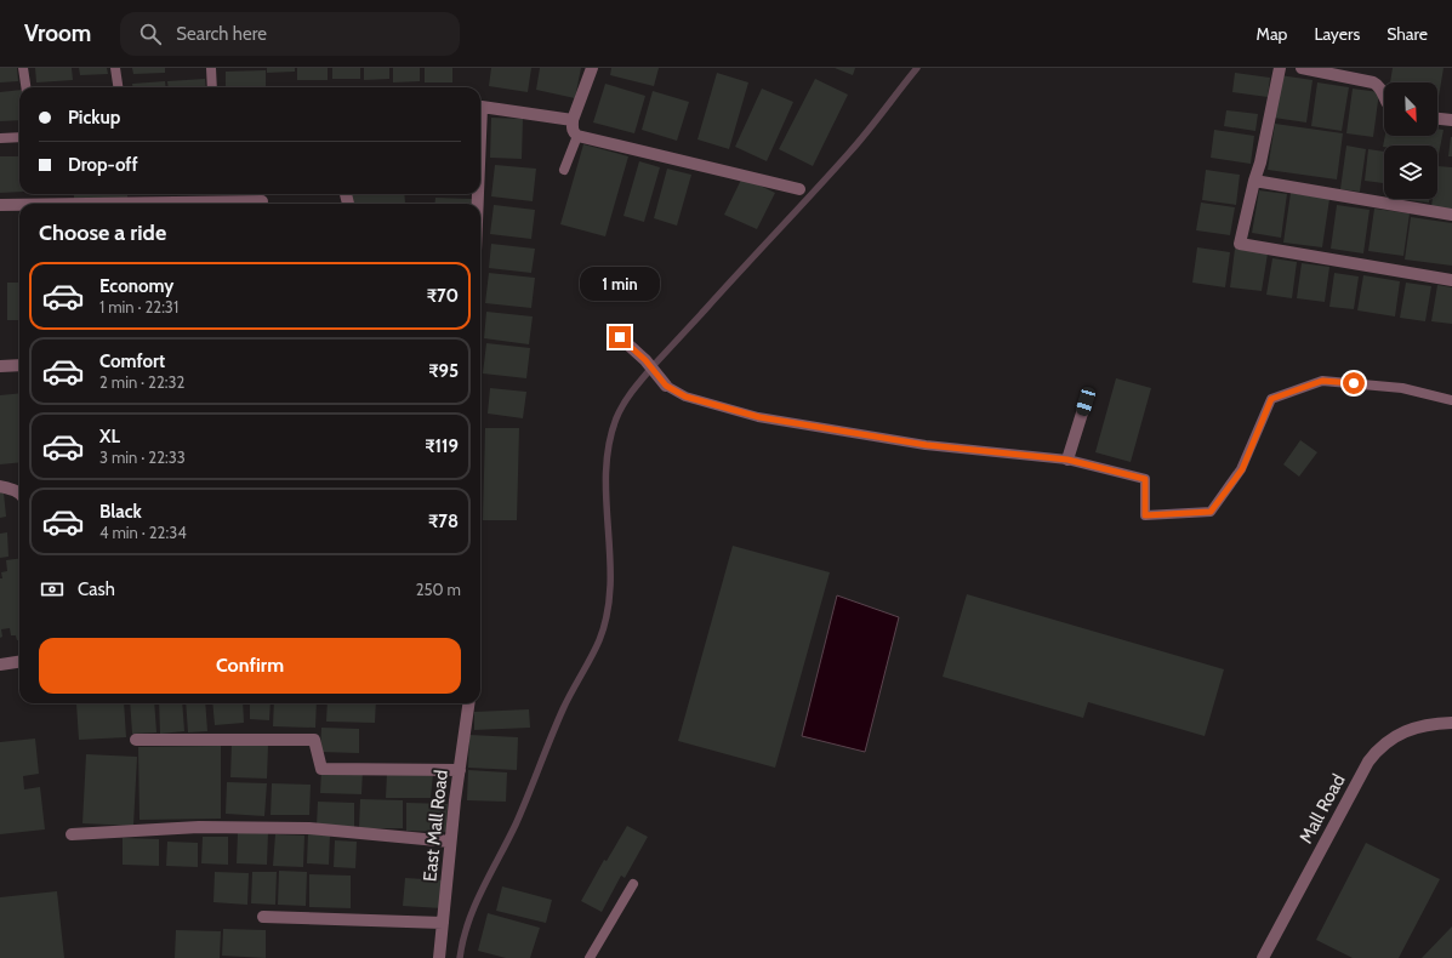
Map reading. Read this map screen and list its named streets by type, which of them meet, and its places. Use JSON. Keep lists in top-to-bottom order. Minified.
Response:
{"streets":{"street":["Mall Road","East Mall Road"]},"north":"bottom right","page":{"header":"Vroom","search":"Search here","nav":["Map","Layers","Share"],"banner":["Pickup","Drop-off"],"heading":"Choose a ride","list":[{"name":"Economy","note":"1 min · 22:31","value":"₹70"},{"name":"Comfort","note":"2 min · 22:32","value":"₹95"},{"name":"XL","note":"3 min · 22:33","value":"₹119"},{"name":"Black","note":"4 min · 22:34","value":"₹78"}],"bubble":"1 min","pay":["Cash","250 m"],"buttons":"Confirm"}}
